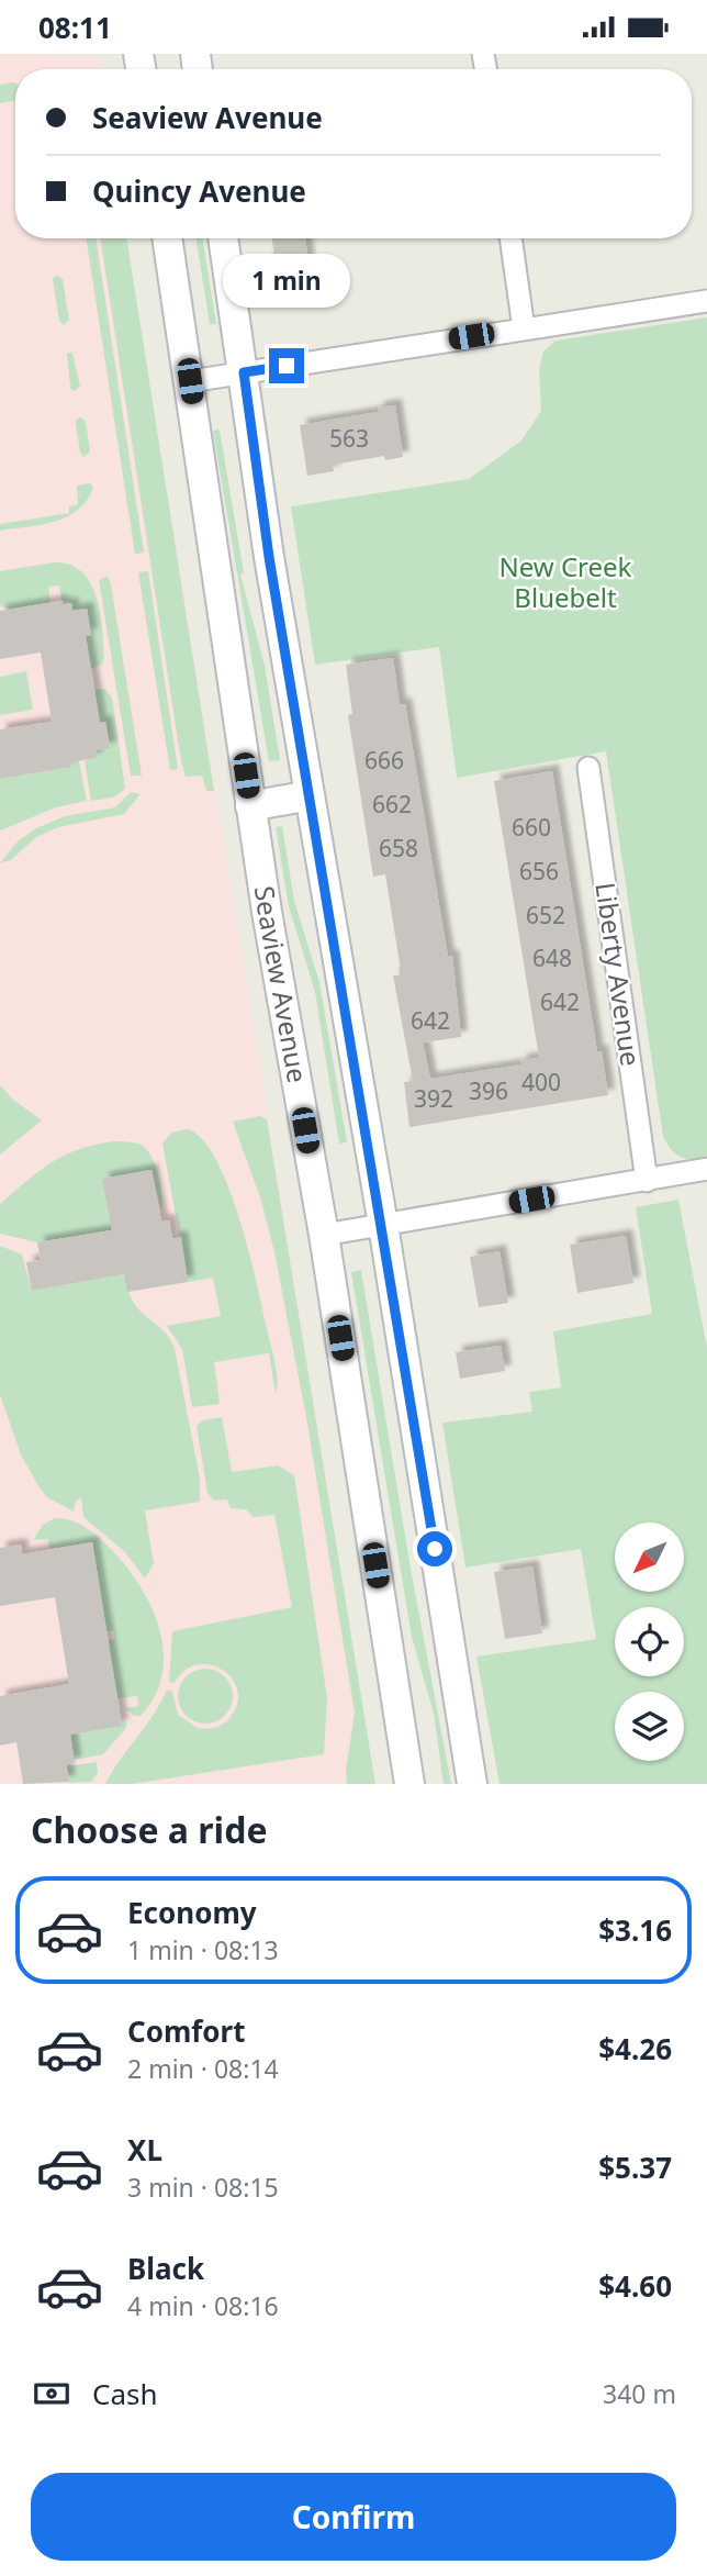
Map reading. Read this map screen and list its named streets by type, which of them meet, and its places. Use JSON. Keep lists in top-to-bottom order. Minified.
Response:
{"streets":{"street":["Liberty Avenue","Seaview Avenue"]},"parks":["New Creek Bluebelt"],"house_numbers":["563","666","662","660","658","656","652","648","642","642","400","396","392"],"north":"bottom left","page":{"status":"08:11","banner":["Seaview Avenue","Quincy Avenue"],"bubble":"1 min","heading":"Choose a ride","list":[{"name":"Economy","note":"1 min · 08:13","value":"$3.16"},{"name":"Comfort","note":"2 min · 08:14","value":"$4.26"},{"name":"XL","note":"3 min · 08:15","value":"$5.37"},{"name":"Black","note":"4 min · 08:16","value":"$4.60"}],"pay":["Cash","340 m"],"buttons":"Confirm"}}
